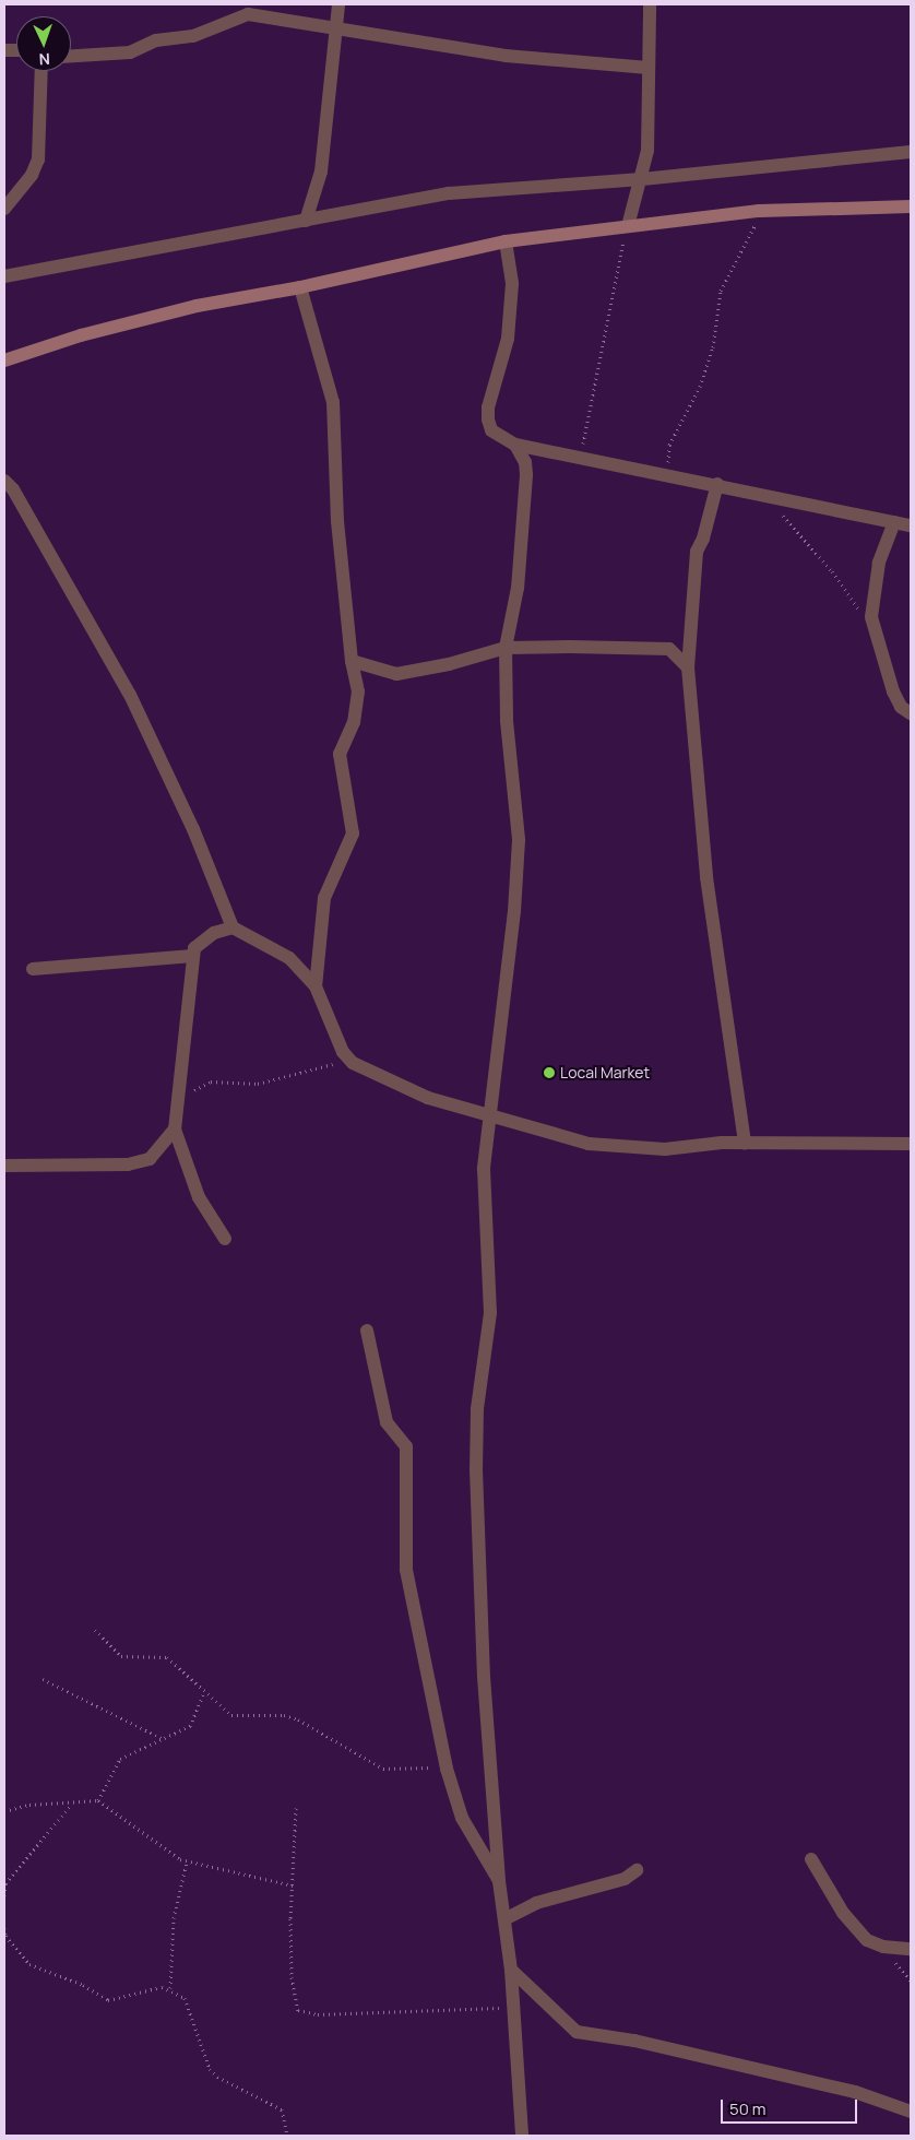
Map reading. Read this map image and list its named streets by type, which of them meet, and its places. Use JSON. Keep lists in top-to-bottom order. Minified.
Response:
{"places":["Local Market"],"scale_bar":"50 m","north":"bottom"}
